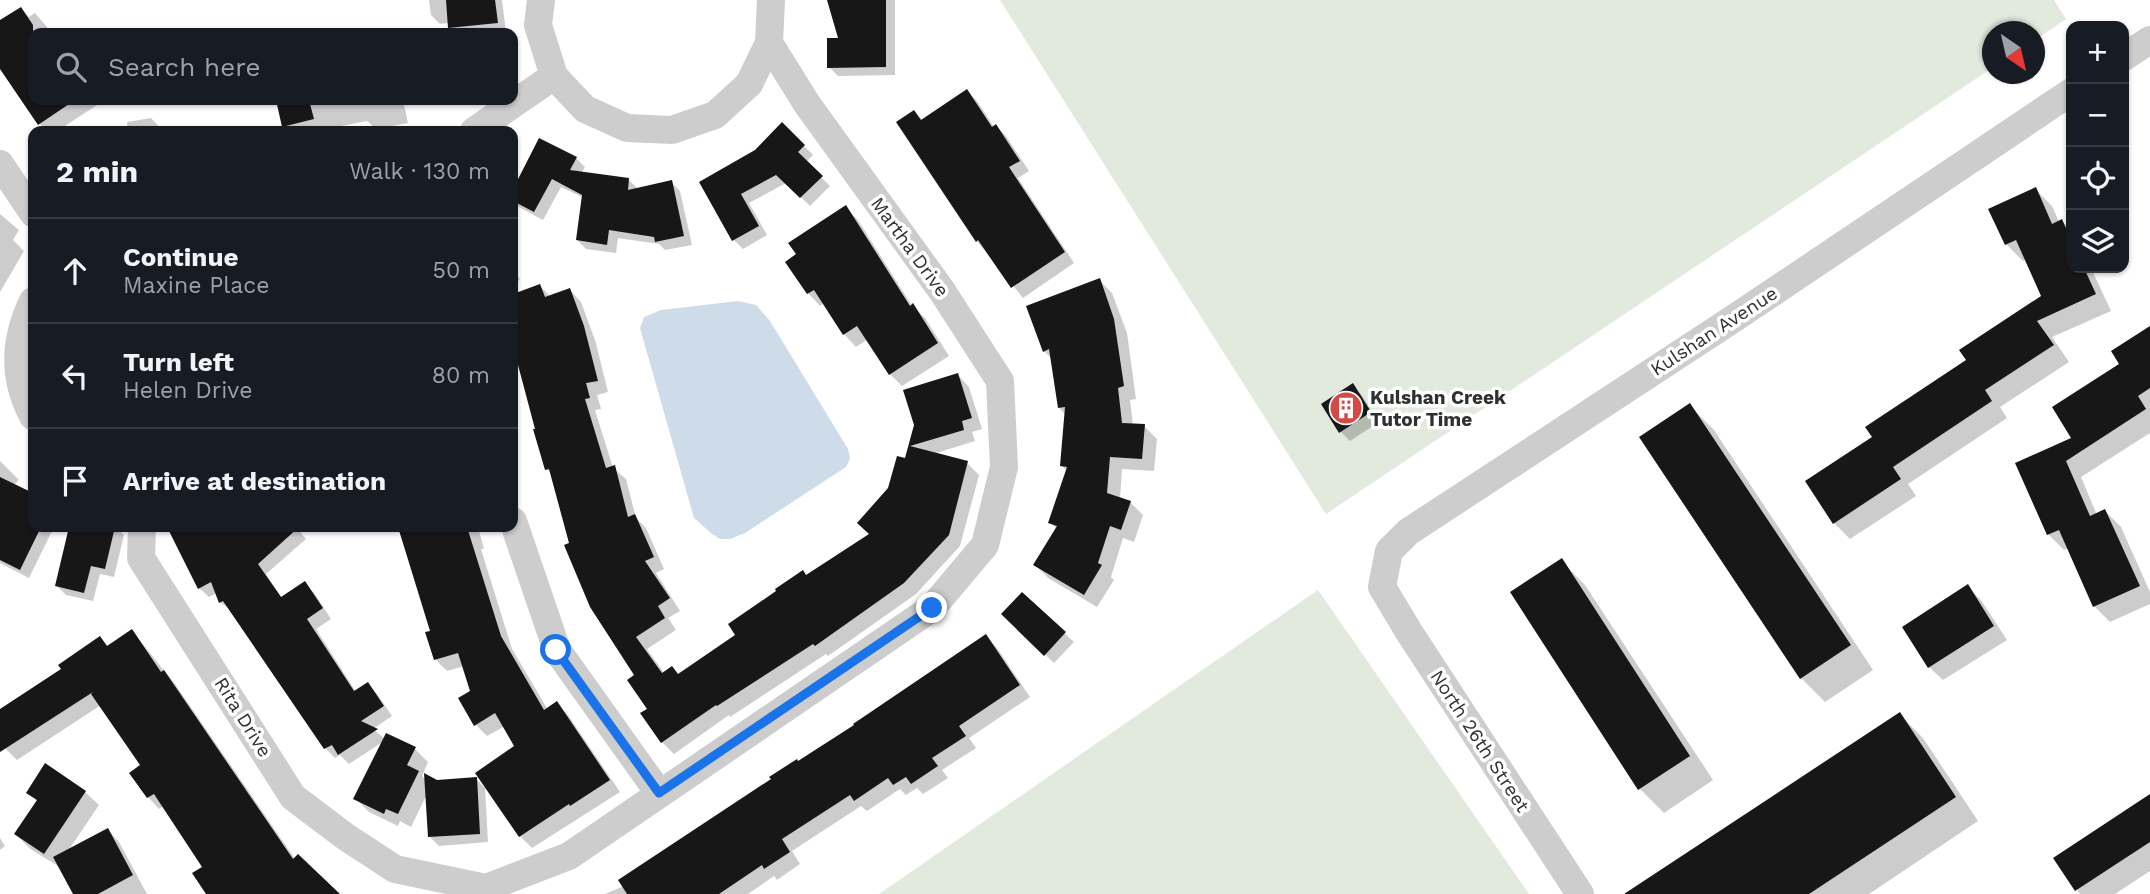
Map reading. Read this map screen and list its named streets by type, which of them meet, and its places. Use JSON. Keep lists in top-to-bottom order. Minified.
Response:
{"streets":{"street":["Martha Drive","Kulshan Avenue","Rita Drive","North 26th Street"]},"crossings":[["Martha Drive","Rita Drive"],["Kulshan Avenue","North 26th Street"]],"places":{"building":["Kulshan Creek Tutor Time"]},"north":"bottom right","page":{"map_buttons":["+","−"],"search":"Search here","heading":["2 min","Walk · 130 m"],"list":[["Continue","Maxine Place","50 m"],["Turn left","Helen Drive","80 m"],"Arrive at destination"]}}
